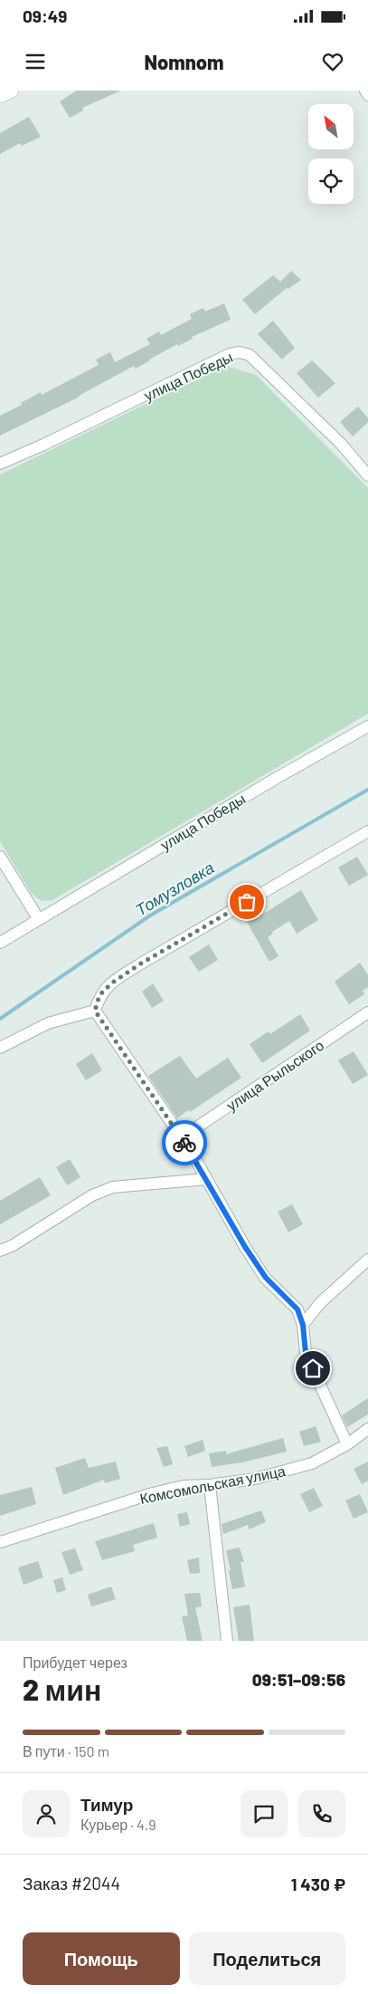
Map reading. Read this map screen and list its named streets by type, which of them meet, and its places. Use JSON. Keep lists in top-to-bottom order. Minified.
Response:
{"streets":{"street":["улица Победы","улица Рыльского","Комсомольская улица"]},"water":["Томузловка"],"north":"top left","page":{"status":"09:49","header":"Nomnom","heading":["2 мин","Прибудет через","09:51–09:56"],"panel":["Тимур","Курьер · 4.9","Заказ #2044","1 430 ₽"],"bar":"В пути · 150 m","buttons":["Помощь","Поделиться"]}}
